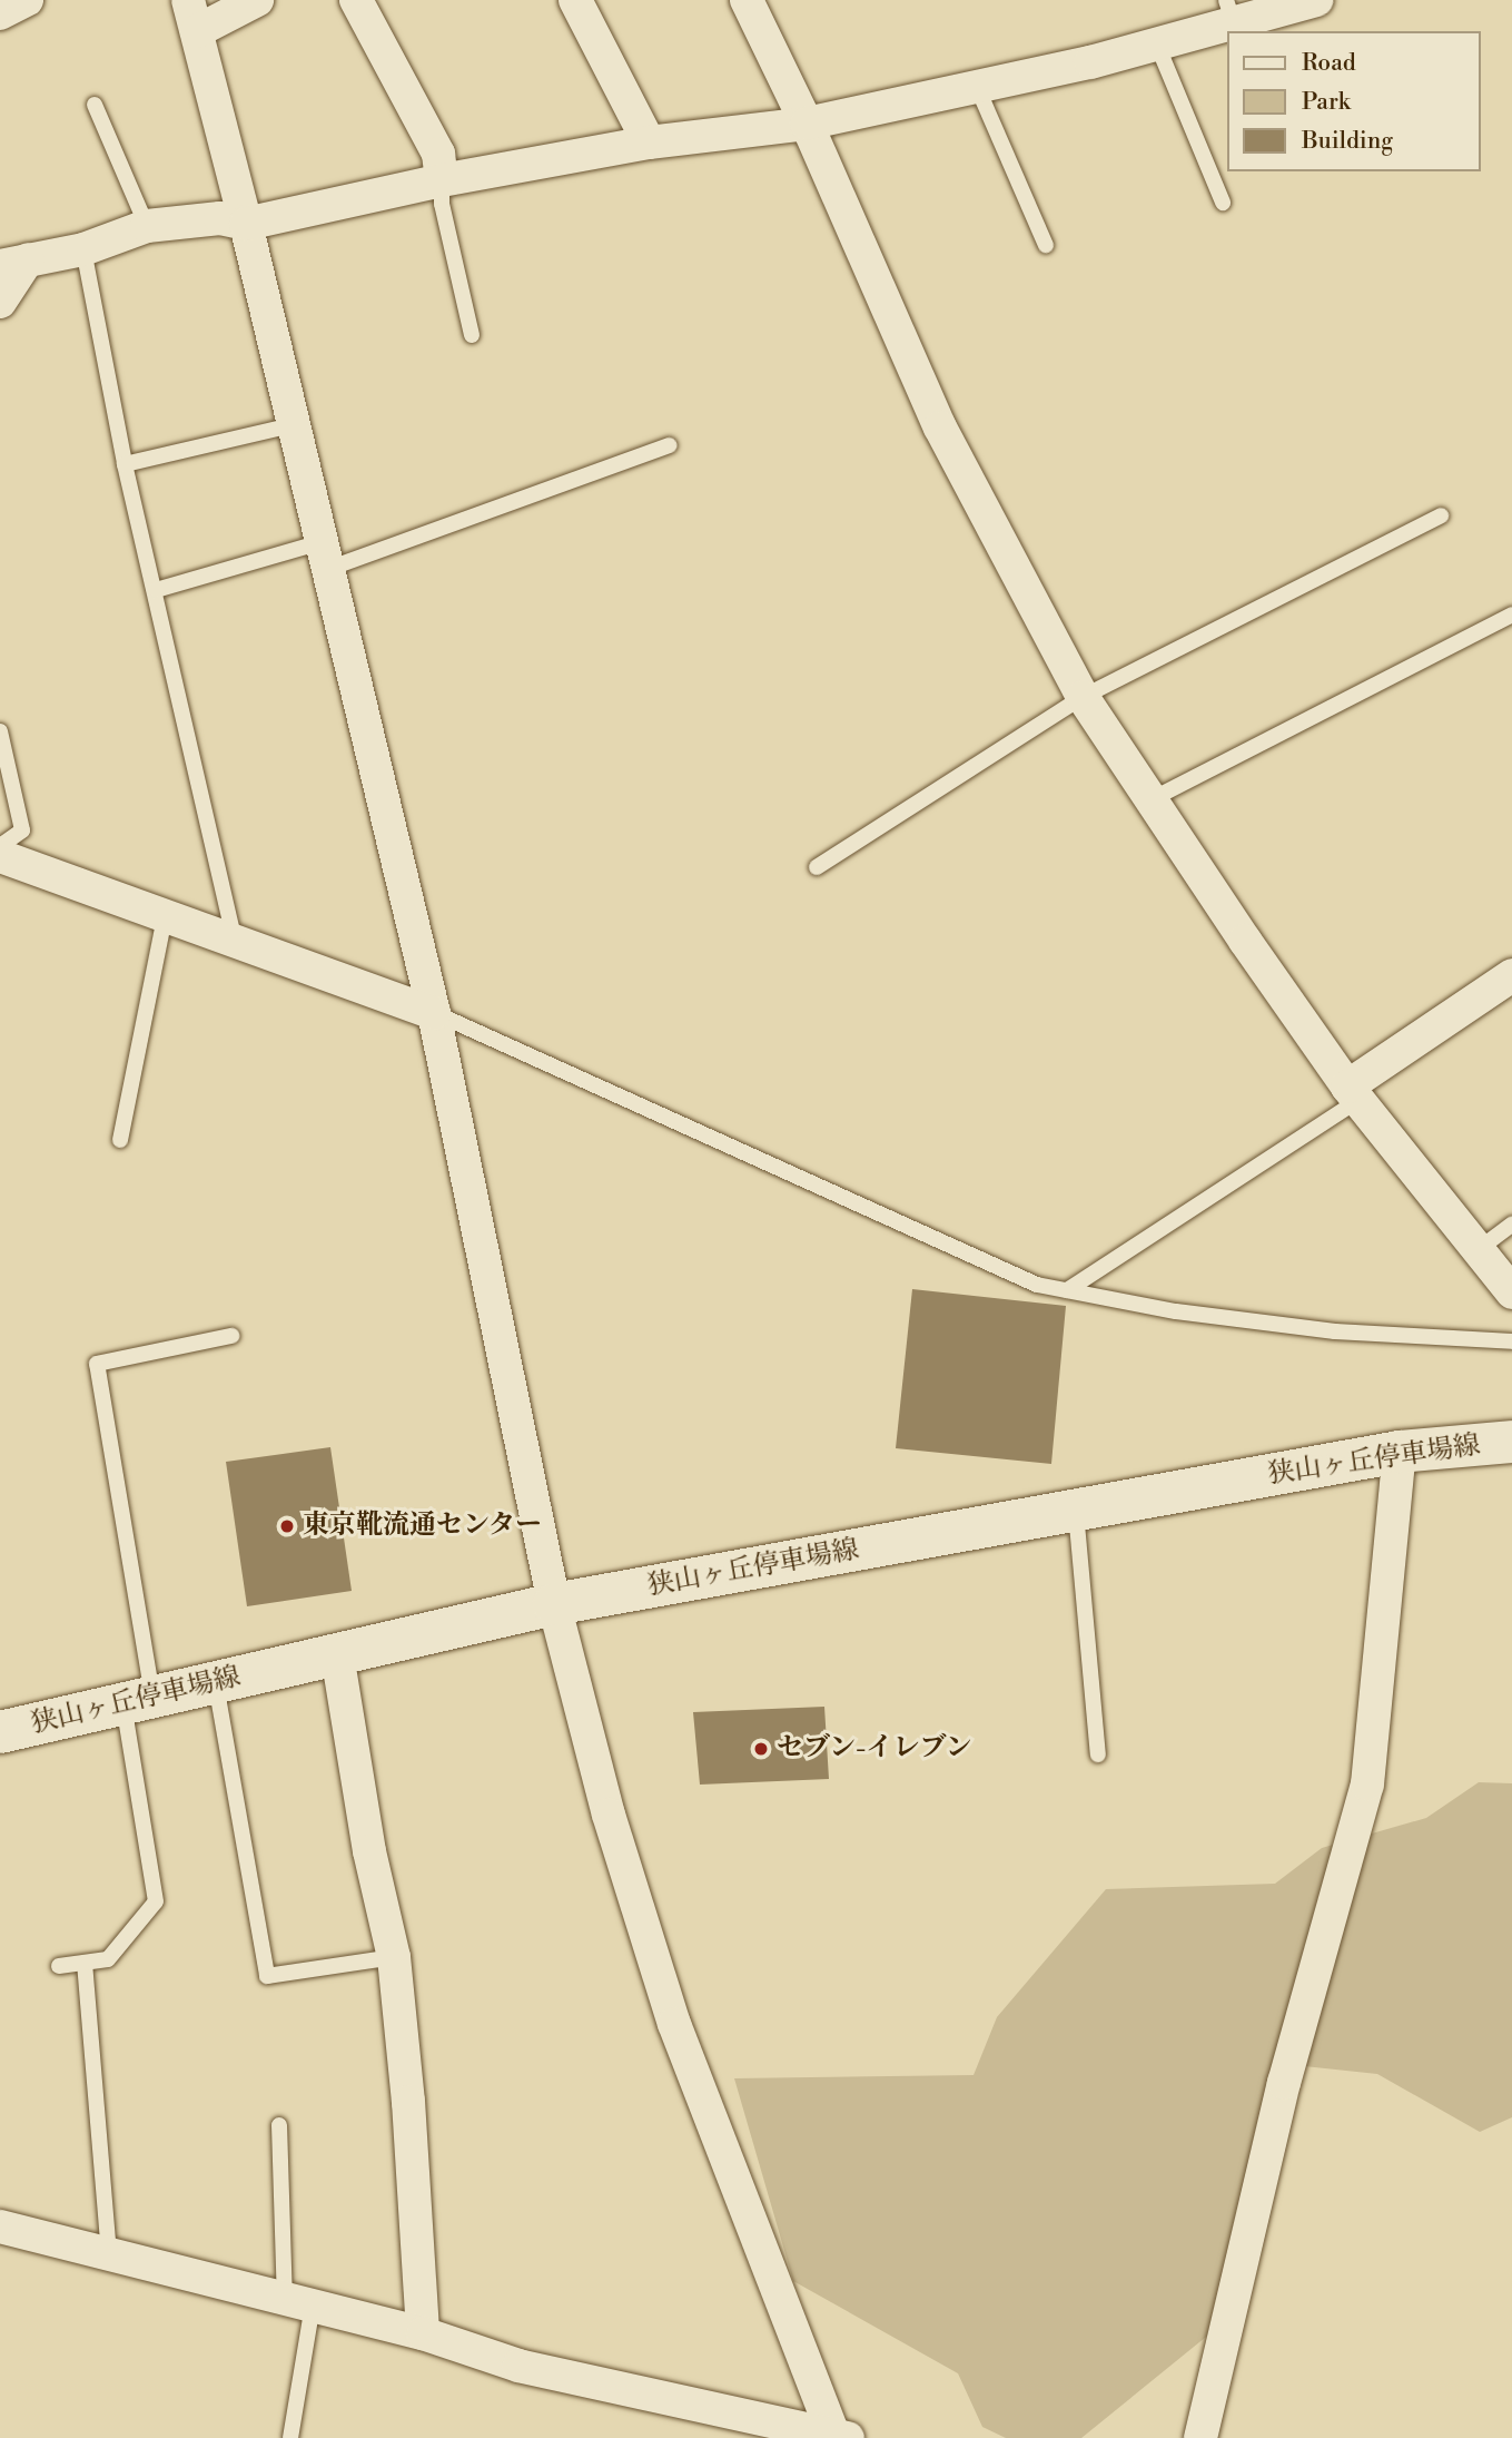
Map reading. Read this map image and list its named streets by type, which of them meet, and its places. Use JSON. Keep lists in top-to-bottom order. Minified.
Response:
{"streets":{"main road":["狭山ヶ丘停車場線"]},"places":["東京靴流通センター","セブン-イレブン"],"legend":["Road","Park","Building"]}
